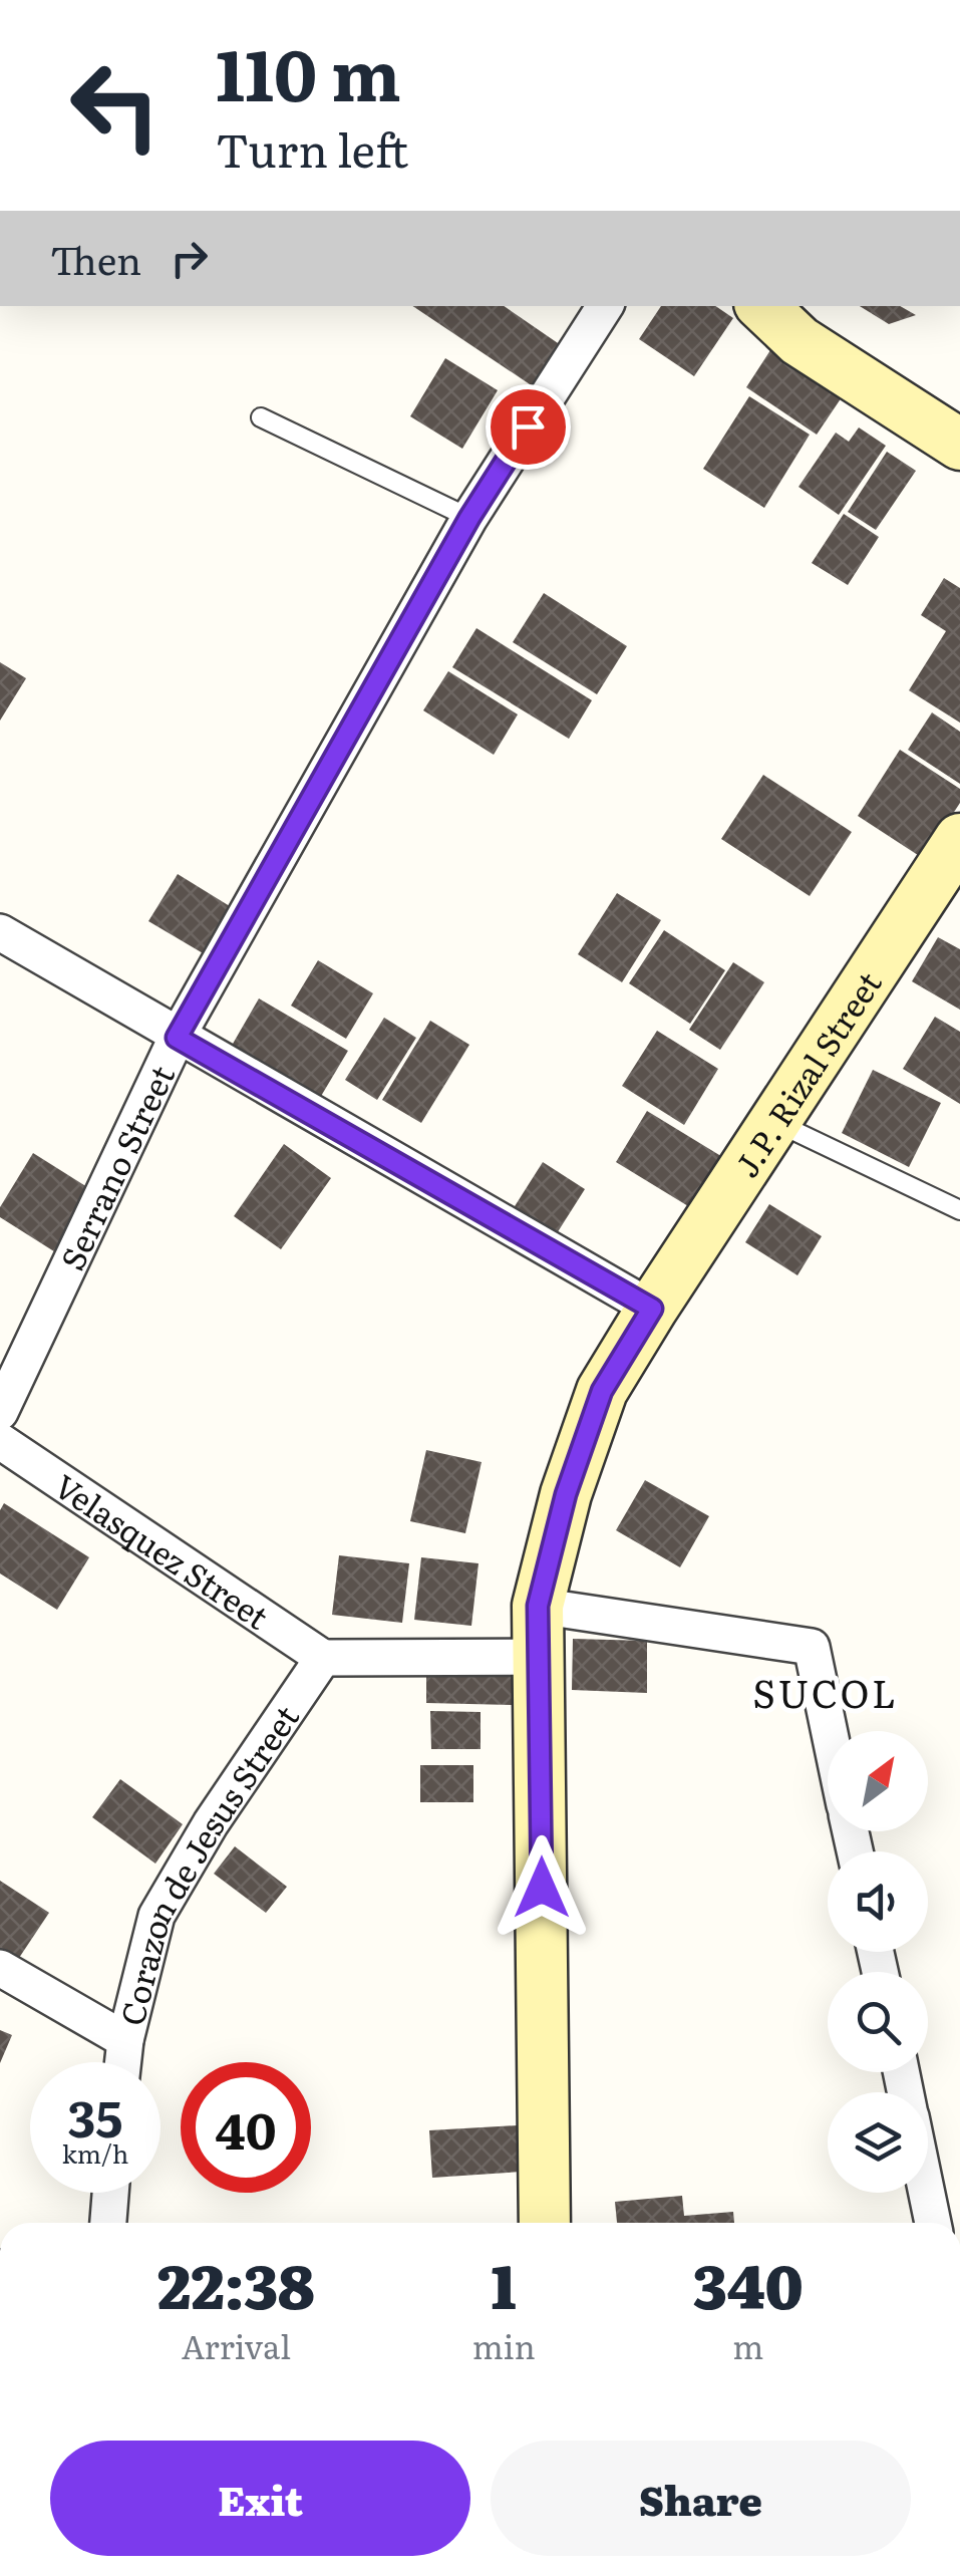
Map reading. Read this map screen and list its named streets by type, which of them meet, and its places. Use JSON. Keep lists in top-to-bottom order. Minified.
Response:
{"streets":{"street":["J.P. Rizal Street","Serrano Street","Velasquez Street","Corazon de Jesus Street"]},"crossings":[["Velasquez Street","Corazon de Jesus Street"]],"districts":["SUCOL"],"north":"top right","page":{"turn":["110 m","Turn left"],"then":"Then","speed":"35 km/h","limit":"40","eta":["22:38","Arrival","1","min","340","m"],"buttons":["Exit","Share"]}}
